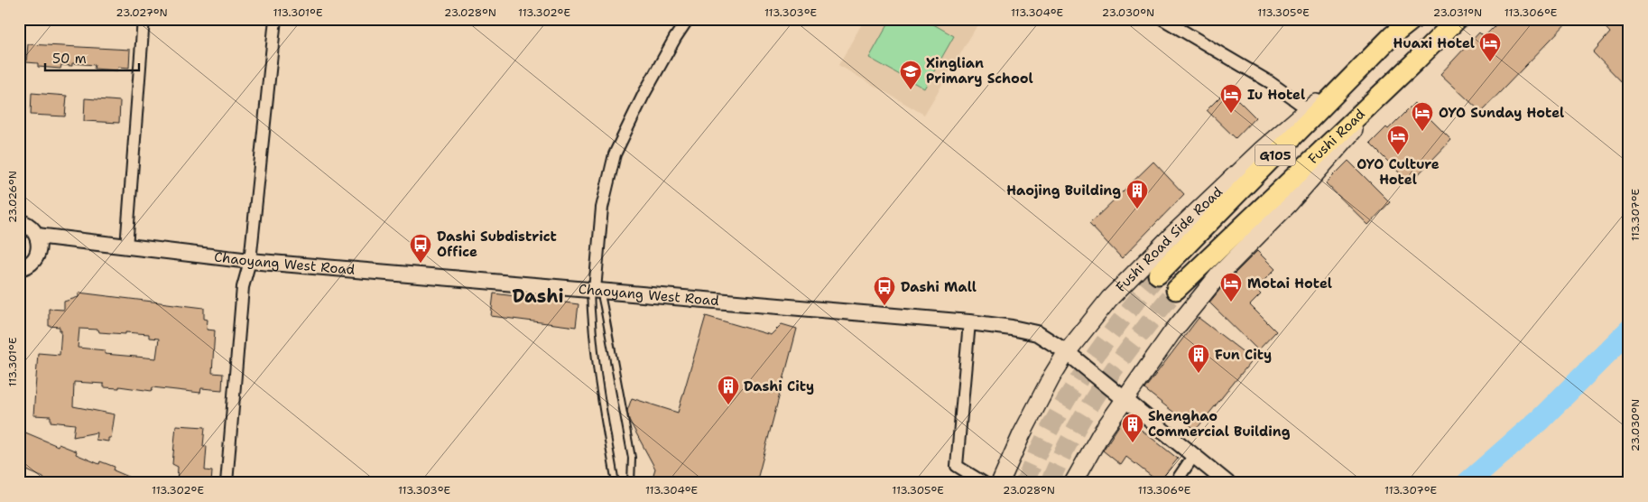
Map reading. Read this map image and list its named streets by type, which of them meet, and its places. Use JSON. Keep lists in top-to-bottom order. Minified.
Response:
{"streets":{"highway":["Fushi Road","G105"],"main road":["Fushi Road Side Road"],"street":["Chaoyang West Road"]},"crossings":[["G105","Fushi Road Side Road"],["Fushi Road Side Road","Chaoyang West Road"]],"districts":["Dashi"],"places":{"hotel":["Huaxi Hotel","Iu Hotel","OYO Sunday Hotel","OYO Culture Hotel","Motai Hotel"],"school or university":["Xinglian Primary School"],"building":["Haojing Building","Fun City","Dashi City","Shenghao Commercial Building"],"bus stop":["Dashi Subdistrict Office","Dashi Mall"]},"scale_bar":"50 m","coordinates":["23.027°N","113.301°E","23.028°N","113.302°E","113.303°E","113.304°E","23.030°N","113.305°E","23.031°N","113.306°E","23.026°N","113.307°E"]}
